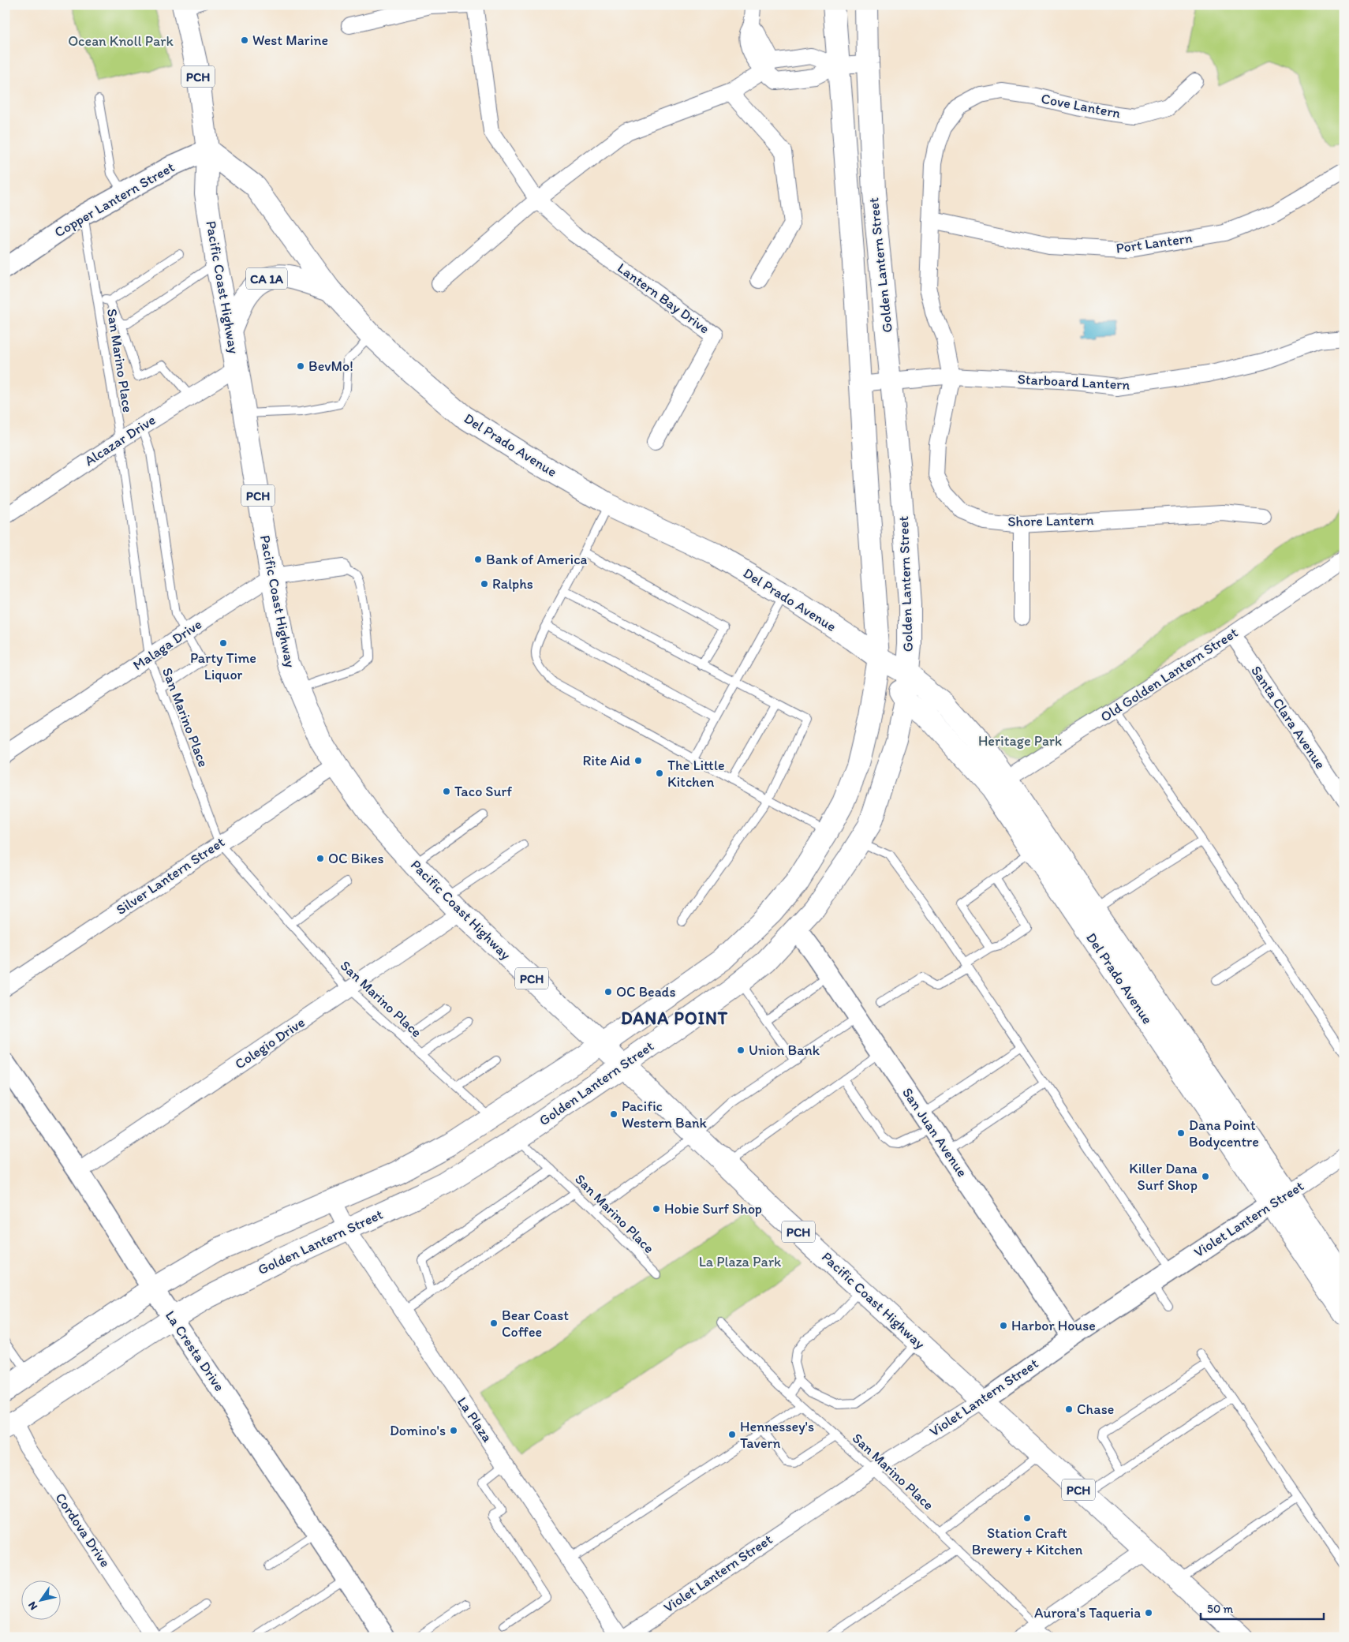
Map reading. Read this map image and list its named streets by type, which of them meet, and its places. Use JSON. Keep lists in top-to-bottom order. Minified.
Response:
{"streets":{"main road":["PCH","Golden Lantern Street","CA 1A","Pacific Coast Highway","Del Prado Avenue"],"street":["Cove Lantern","Copper Lantern Street","Port Lantern","Lantern Bay Drive","Starboard Lantern","Alcazar Drive","Shore Lantern","Malaga Drive","Old Golden Lantern Street","Santa Clara Avenue","Silver Lantern Street","Colegio Drive","San Juan Avenue","Violet Lantern Street","La Cresta Drive","La Plaza","Cordova Drive"],"lane":["San Marino Place"]},"crossings":[["Cove Lantern","Port Lantern"],["Copper Lantern Street","Pacific Coast Highway"],["Copper Lantern Street","San Marino Place"],["Copper Lantern Street","Del Prado Avenue"],["Golden Lantern Street","Pacific Coast Highway"],["Golden Lantern Street","San Marino Place"],["Golden Lantern Street","Starboard Lantern"],["Golden Lantern Street","Del Prado Avenue"],["Golden Lantern Street","San Juan Avenue"],["Golden Lantern Street","La Cresta Drive"],["Golden Lantern Street","La Plaza"],["Golden Lantern Street","Cordova Drive"],["CA 1A","Pacific Coast Highway"],["CA 1A","Del Prado Avenue"],["Pacific Coast Highway","Alcazar Drive"],["Pacific Coast Highway","Del Prado Avenue"],["Pacific Coast Highway","Malaga Drive"],["Pacific Coast Highway","Silver Lantern Street"],["Pacific Coast Highway","Colegio Drive"],["Pacific Coast Highway","Violet Lantern Street"],["San Marino Place","Alcazar Drive"],["San Marino Place","Malaga Drive"],["San Marino Place","Silver Lantern Street"],["San Marino Place","Colegio Drive"],["San Marino Place","Violet Lantern Street"],["Starboard Lantern","Shore Lantern"],["Del Prado Avenue","Old Golden Lantern Street"],["Del Prado Avenue","Violet Lantern Street"],["Old Golden Lantern Street","Santa Clara Avenue"],["Colegio Drive","La Cresta Drive"],["San Juan Avenue","Violet Lantern Street"],["Violet Lantern Street","La Plaza"]],"districts":["DANA POINT"],"parks":["Ocean Knoll Park","Heritage Park","La Plaza Park"],"places":["West Marine","BevMo!","Bank of America","Ralphs","Party Time Liquor","Rite Aid","The Little Kitchen","Taco Surf","OC Bikes","OC Beads","Union Bank","Pacific Western Bank","Dana Point Bodycentre","Killer Dana Surf Shop","Hobie Surf Shop","Bear Coast Coffee","Harbor House","Chase","Domino's","Hennessey's Tavern","Station Craft Brewery + Kitchen","Aurora's Taqueria"],"scale_bar":"50 m","north":"bottom left"}
